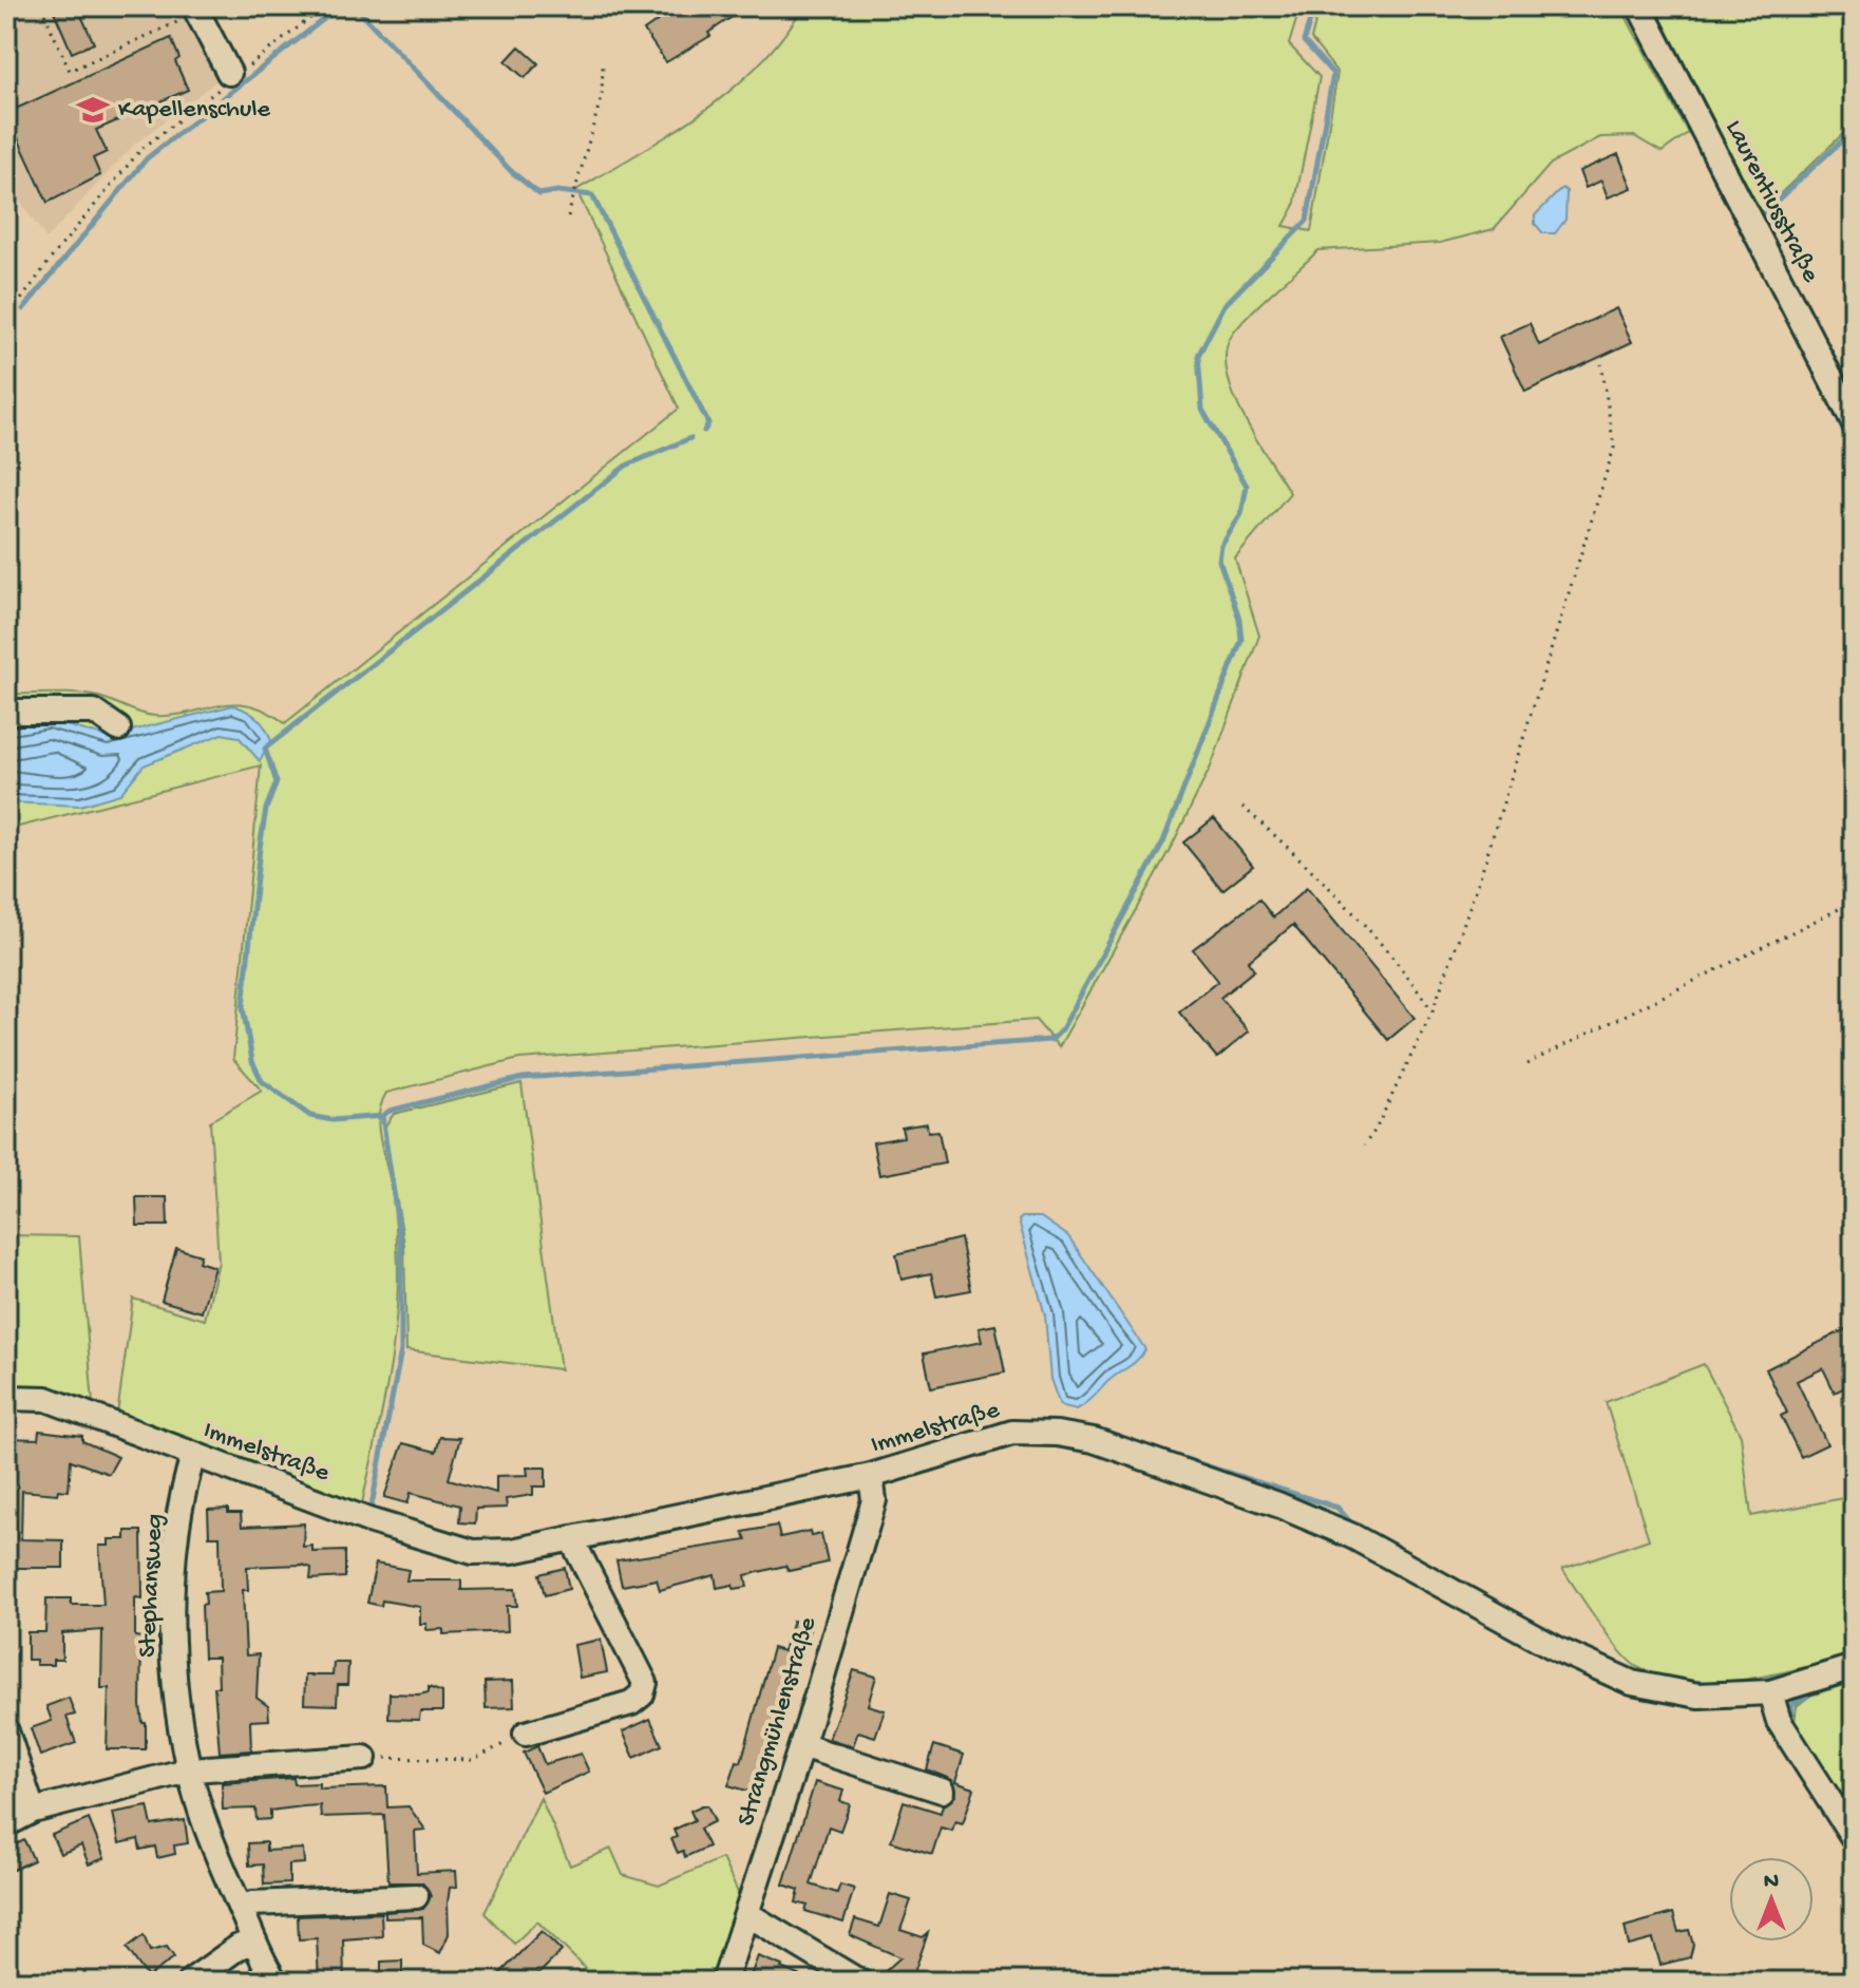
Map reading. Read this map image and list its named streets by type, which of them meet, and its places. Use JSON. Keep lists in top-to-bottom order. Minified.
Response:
{"streets":{"street":["Laurentiusstraße","Immelstraße","Stephansweg","Strangmühlenstraße"]},"crossings":[["Immelstraße","Stephansweg"],["Immelstraße","Strangmühlenstraße"]],"places":{"school or university":["Kapellenschule"]},"north":"top"}
